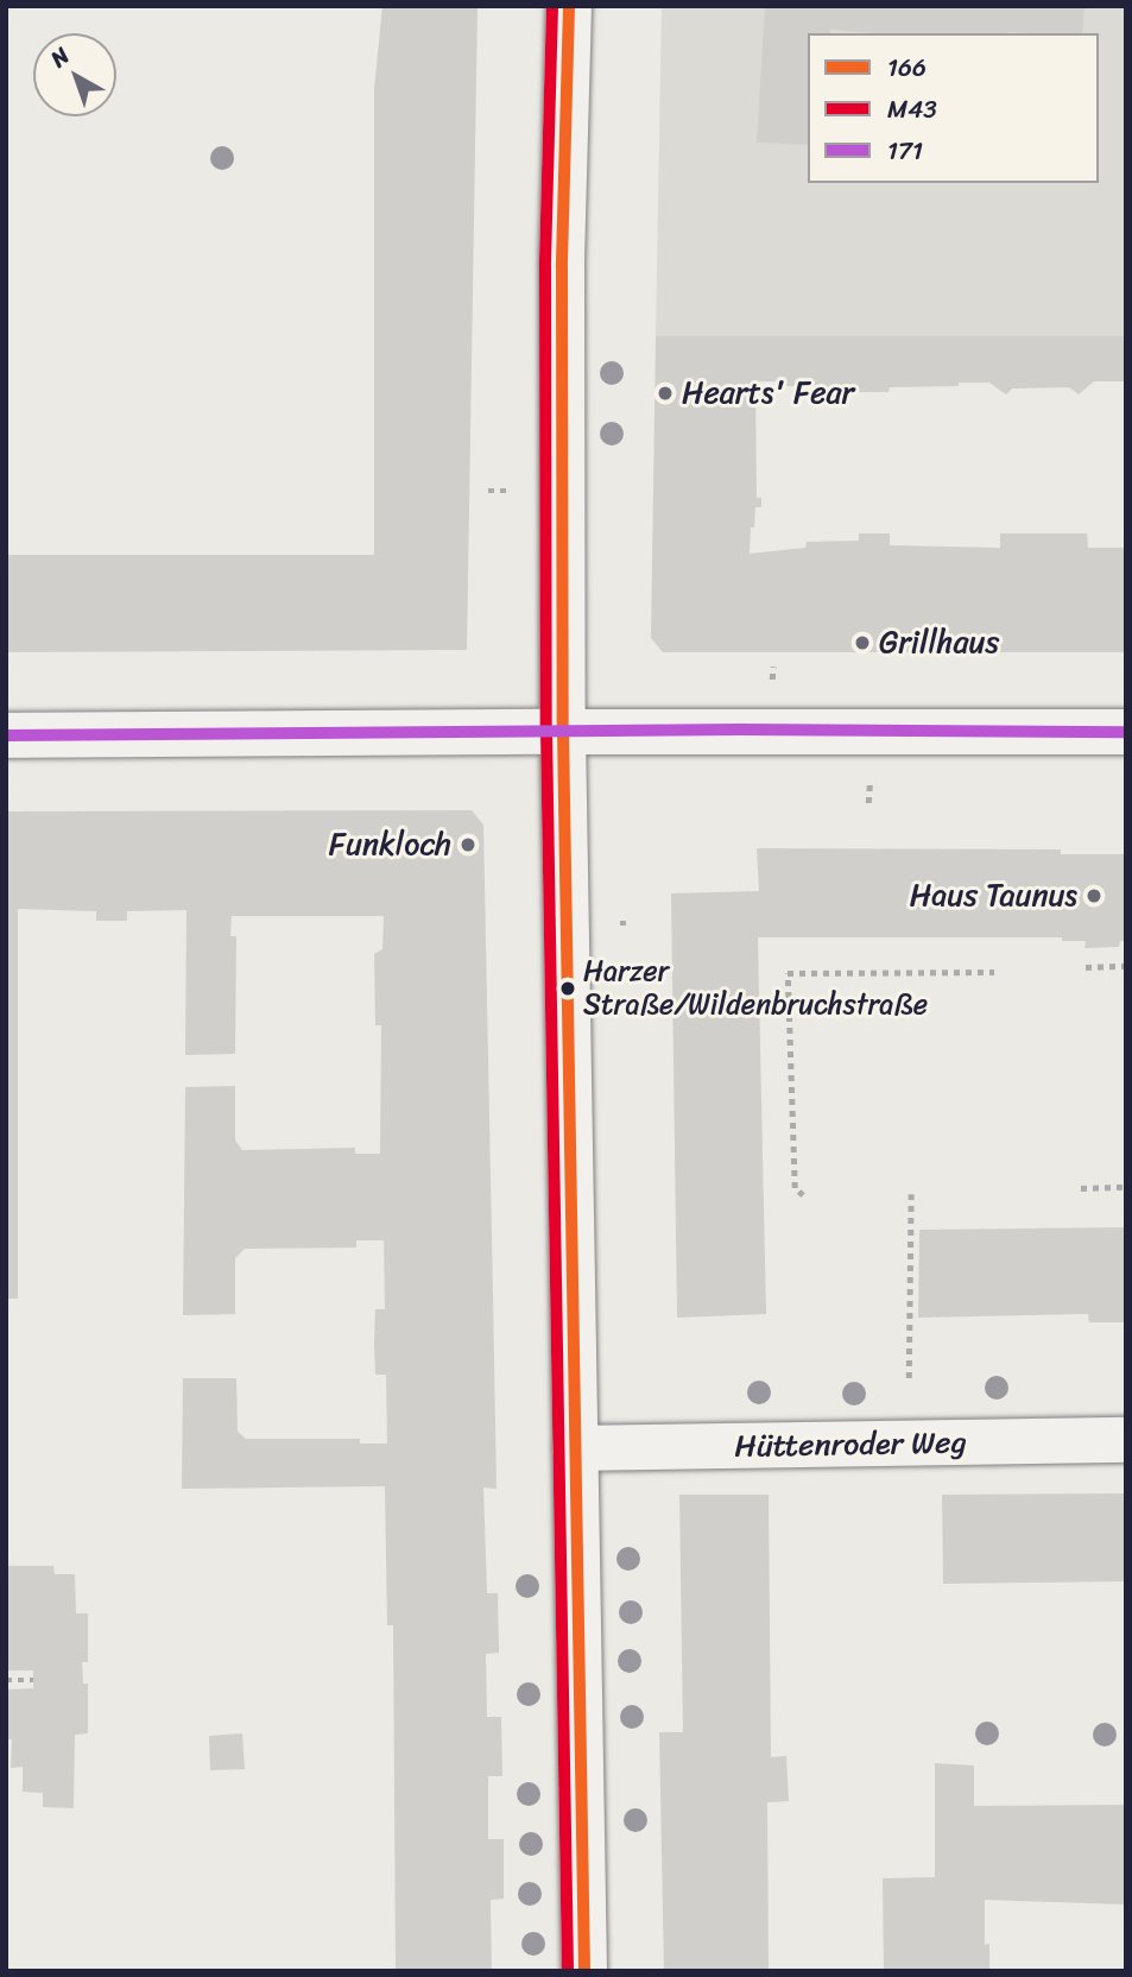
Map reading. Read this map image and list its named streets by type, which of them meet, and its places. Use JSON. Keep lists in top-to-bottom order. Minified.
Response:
{"streets":{"street":["Hüttenroder Weg"]},"places":["Hearts' Fear","Grillhaus","Funkloch","Haus Taunus","Harzer Straße/Wildenbruchstraße"],"lines":["transit line 166","transit line M43","transit line 171"],"legend":["166","M43","171"],"north":"top left"}
